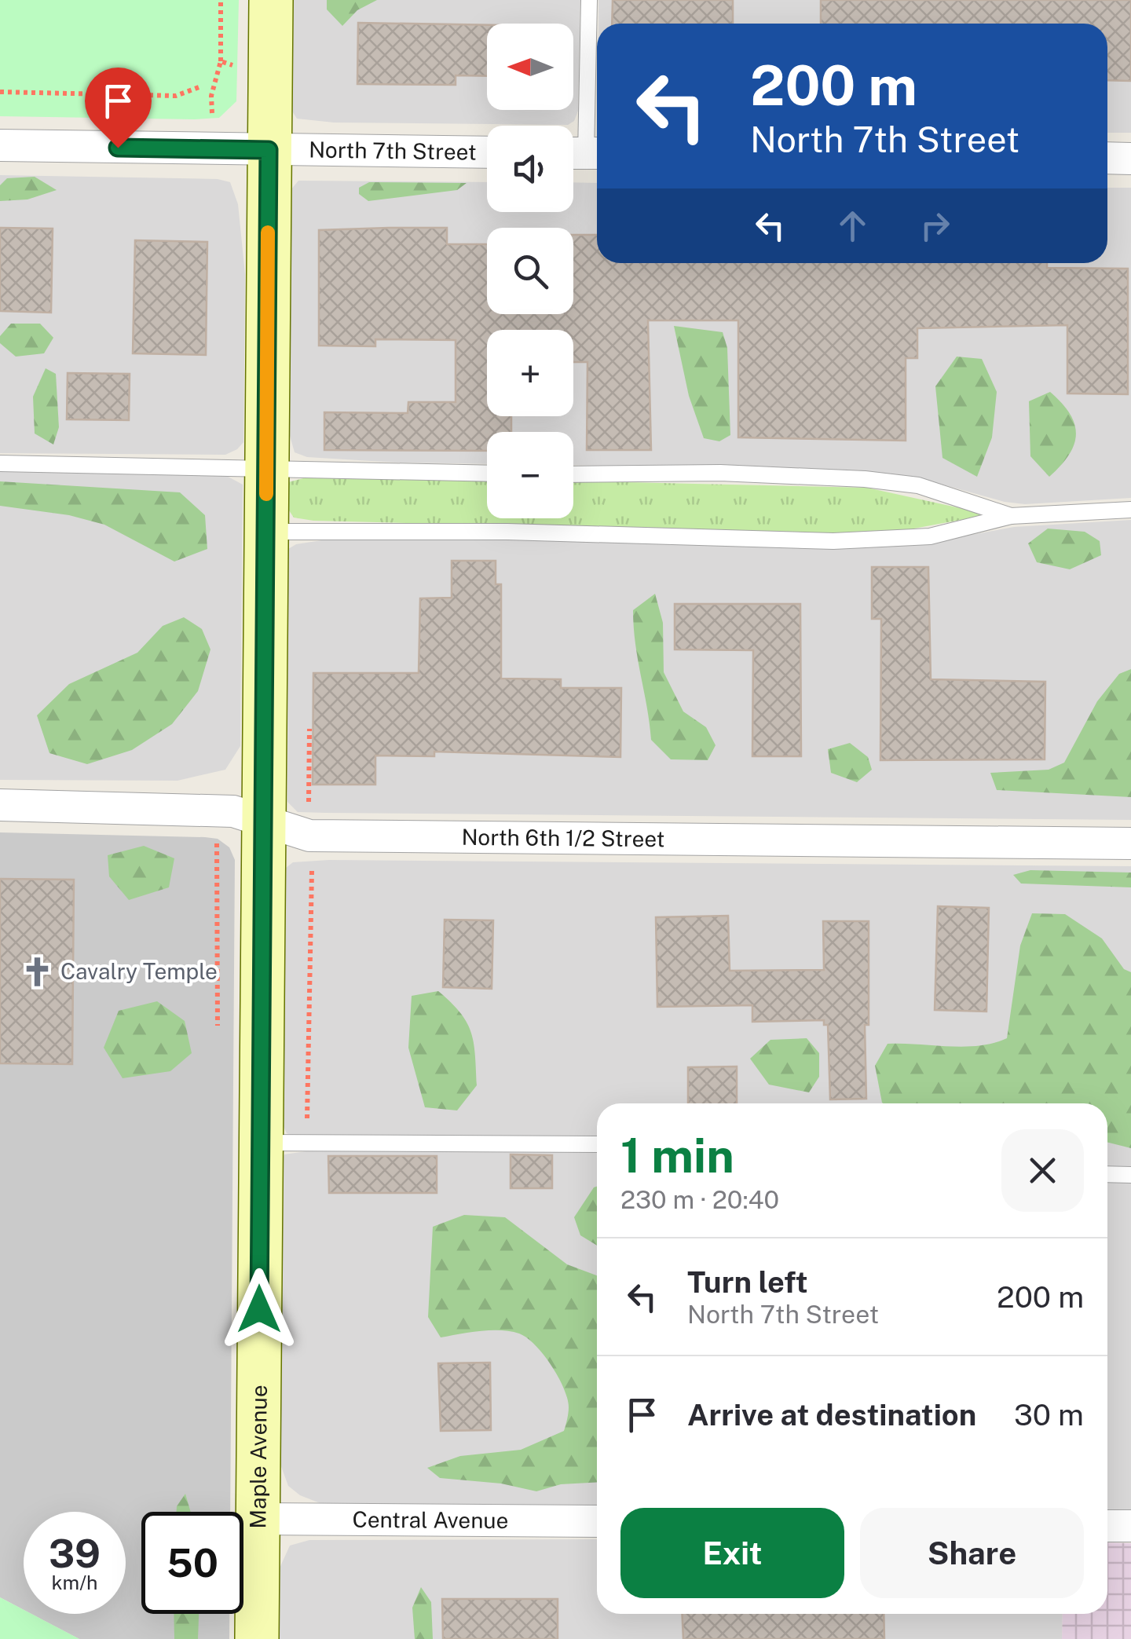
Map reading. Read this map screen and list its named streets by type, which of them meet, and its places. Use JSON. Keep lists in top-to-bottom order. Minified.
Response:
{"streets":{"main road":["Maple Avenue"],"street":["North 7th Street","North 6th 1/2 Street","Central Avenue"]},"crossings":[["North 7th Street","Maple Avenue"],["North 6th 1/2 Street","Maple Avenue"],["Maple Avenue","Central Avenue"]],"places":{"church":["Cavalry Temple"]},"north":"left","page":{"map_buttons":["+","−"],"turn":["200 m","North 7th Street"],"heading":["1 min","230 m · 20:40"],"list":[{"name":"Turn left","note":"North 7th Street","value":"200 m"},{"name":"Arrive at destination","value":"30 m"}],"buttons":["Exit","Share"],"speed":"39 km/h","limit":"50"}}
